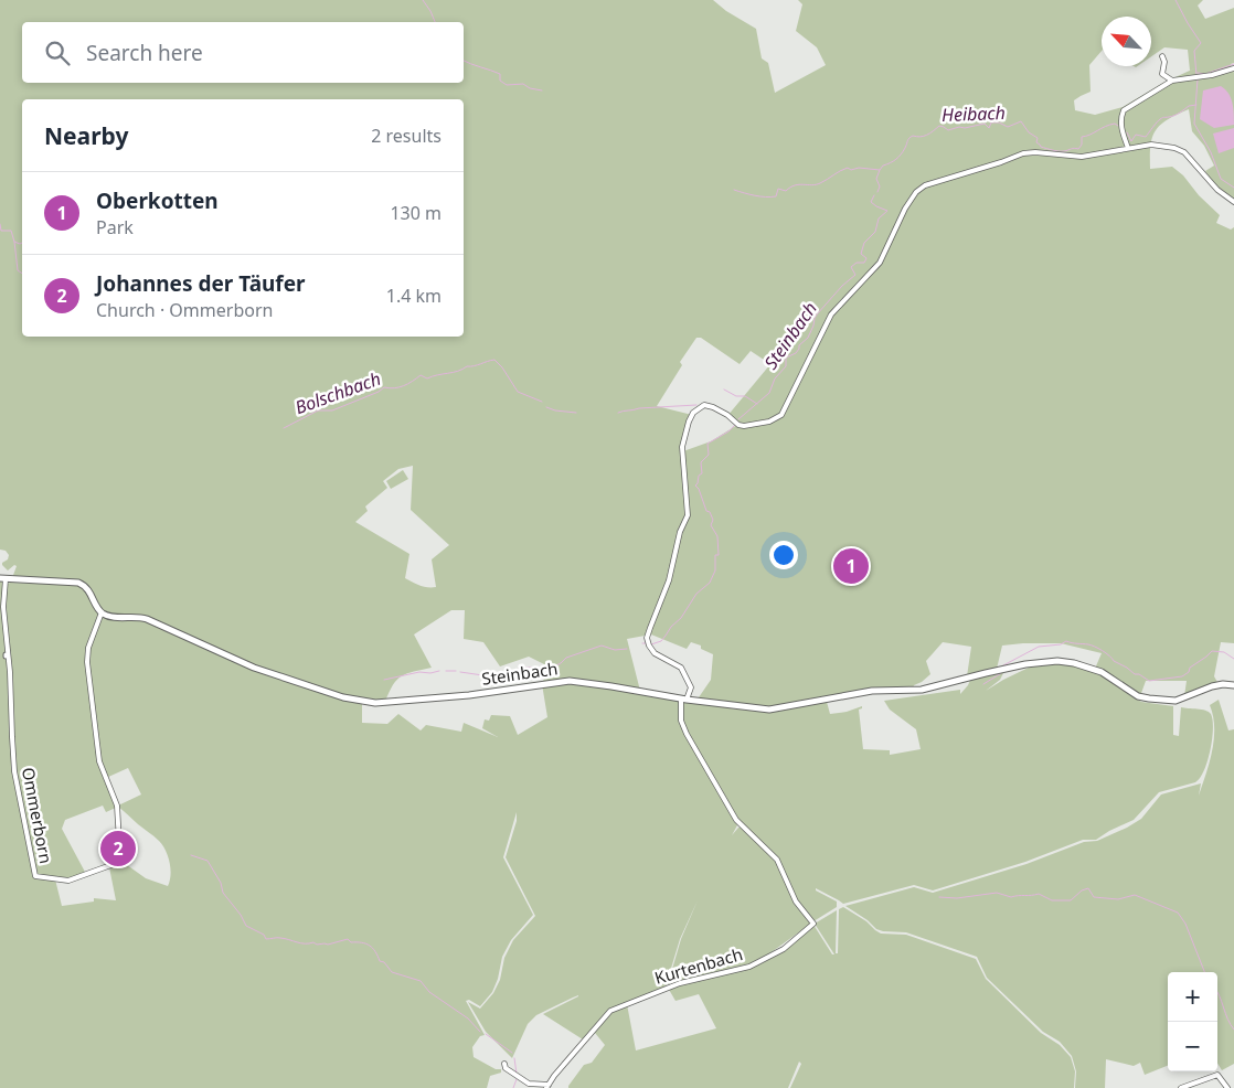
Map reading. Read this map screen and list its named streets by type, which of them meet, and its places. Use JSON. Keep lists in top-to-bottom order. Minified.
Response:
{"streets":{"street":["Steinbach","Ommerborn","Kurtenbach"]},"crossings":[["Steinbach","Ommerborn"],["Steinbach","Kurtenbach"]],"water":["Heibach","Steinbach","Bolschbach"],"north":"top left","page":{"search":"Search here","heading":["Nearby","2 results"],"list":[{"mark":"1","name":"Oberkotten","note":"Park","value":"130 m"},{"mark":"2","name":"Johannes der Täufer","note":"Church · Ommerborn","value":"1.4 km"}],"pins":["1","2"],"map_buttons":["+","−"]}}
